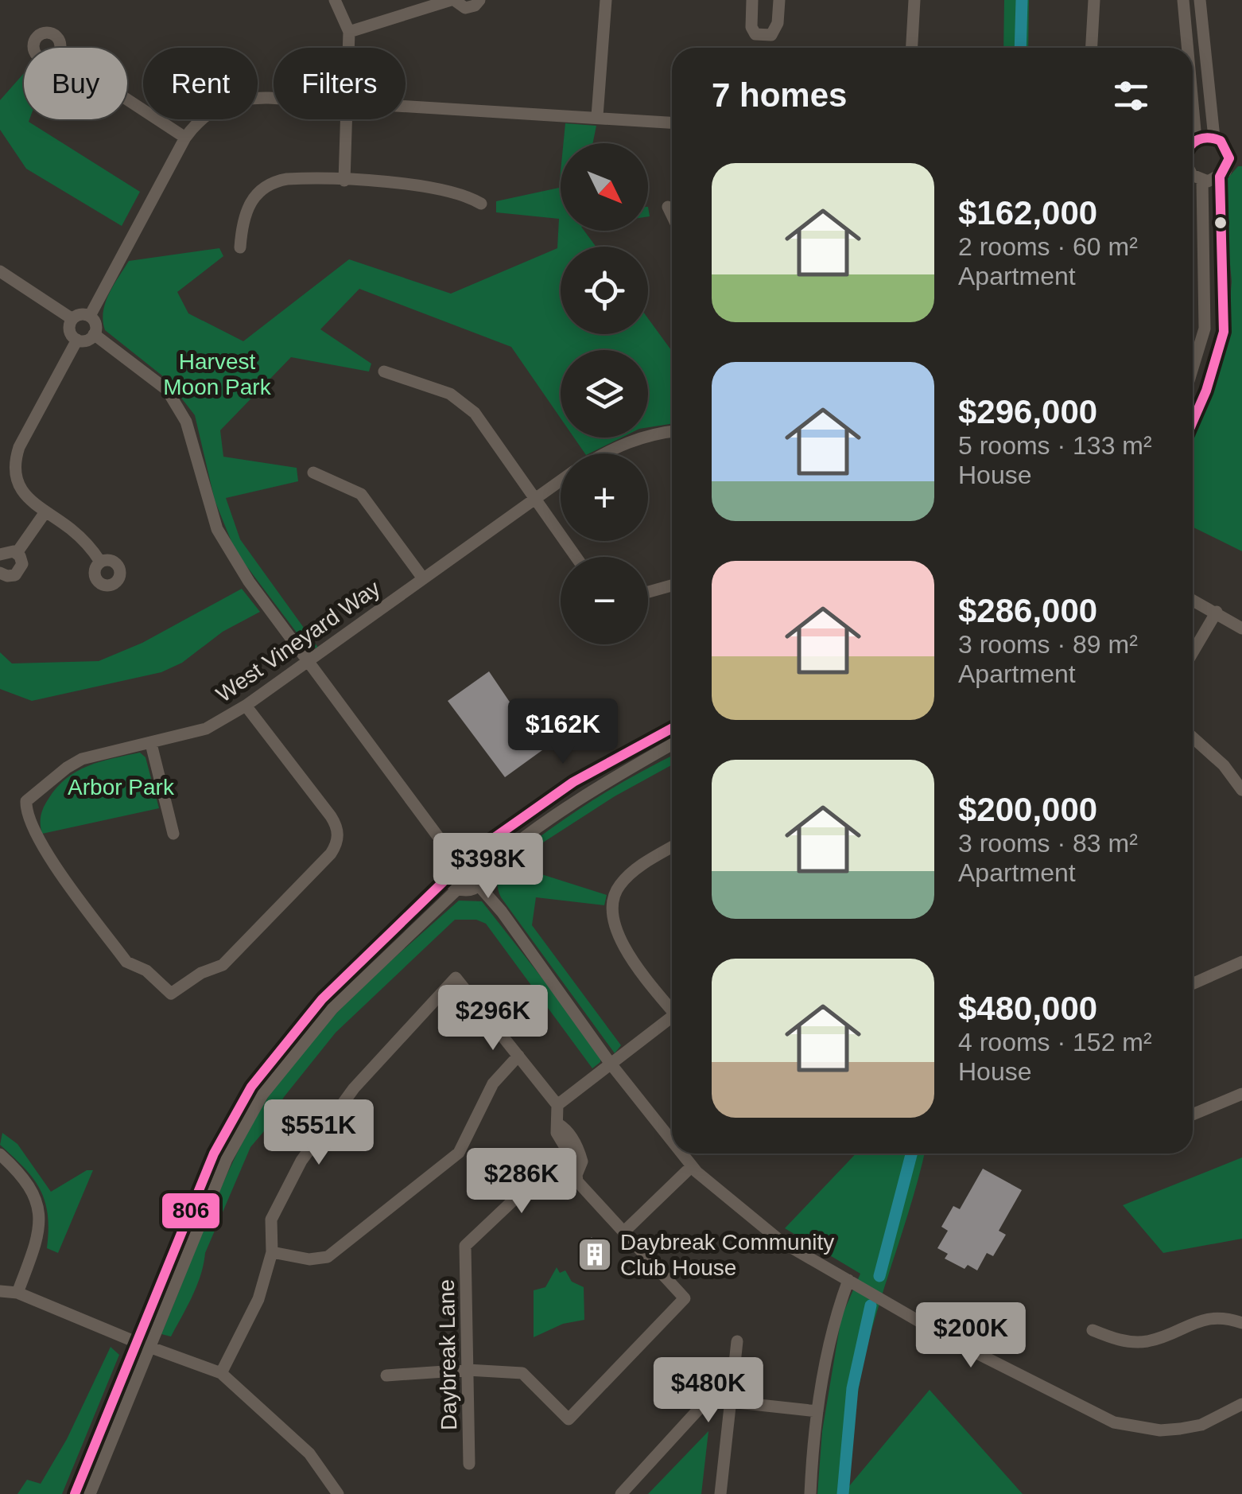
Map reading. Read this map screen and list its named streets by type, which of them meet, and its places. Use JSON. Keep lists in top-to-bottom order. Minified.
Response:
{"streets":{"street":["West Vineyard Way","Daybreak Lane"]},"parks":["Harvest Moon Park","Arbor Park"],"places":{"building":["Daybreak Community Club House"]},"lines":["transit line 806"],"north":"bottom right","page":{"chip":["Buy","Rent","Filters"],"heading":"7 homes","map_buttons":["+","−"],"list":[{"name":"$162,000","note":"2 rooms · 60 m² · Apartment"},{"name":"$296,000","note":"5 rooms · 133 m² · House"},{"name":"$286,000","note":"3 rooms · 89 m² · Apartment"},{"name":"$200,000","note":"3 rooms · 83 m² · Apartment"},{"name":"$480,000","note":"4 rooms · 152 m² · House"}],"price":["$162K","$398K","$296K","$551K","$286K","$200K","$480K"]}}
